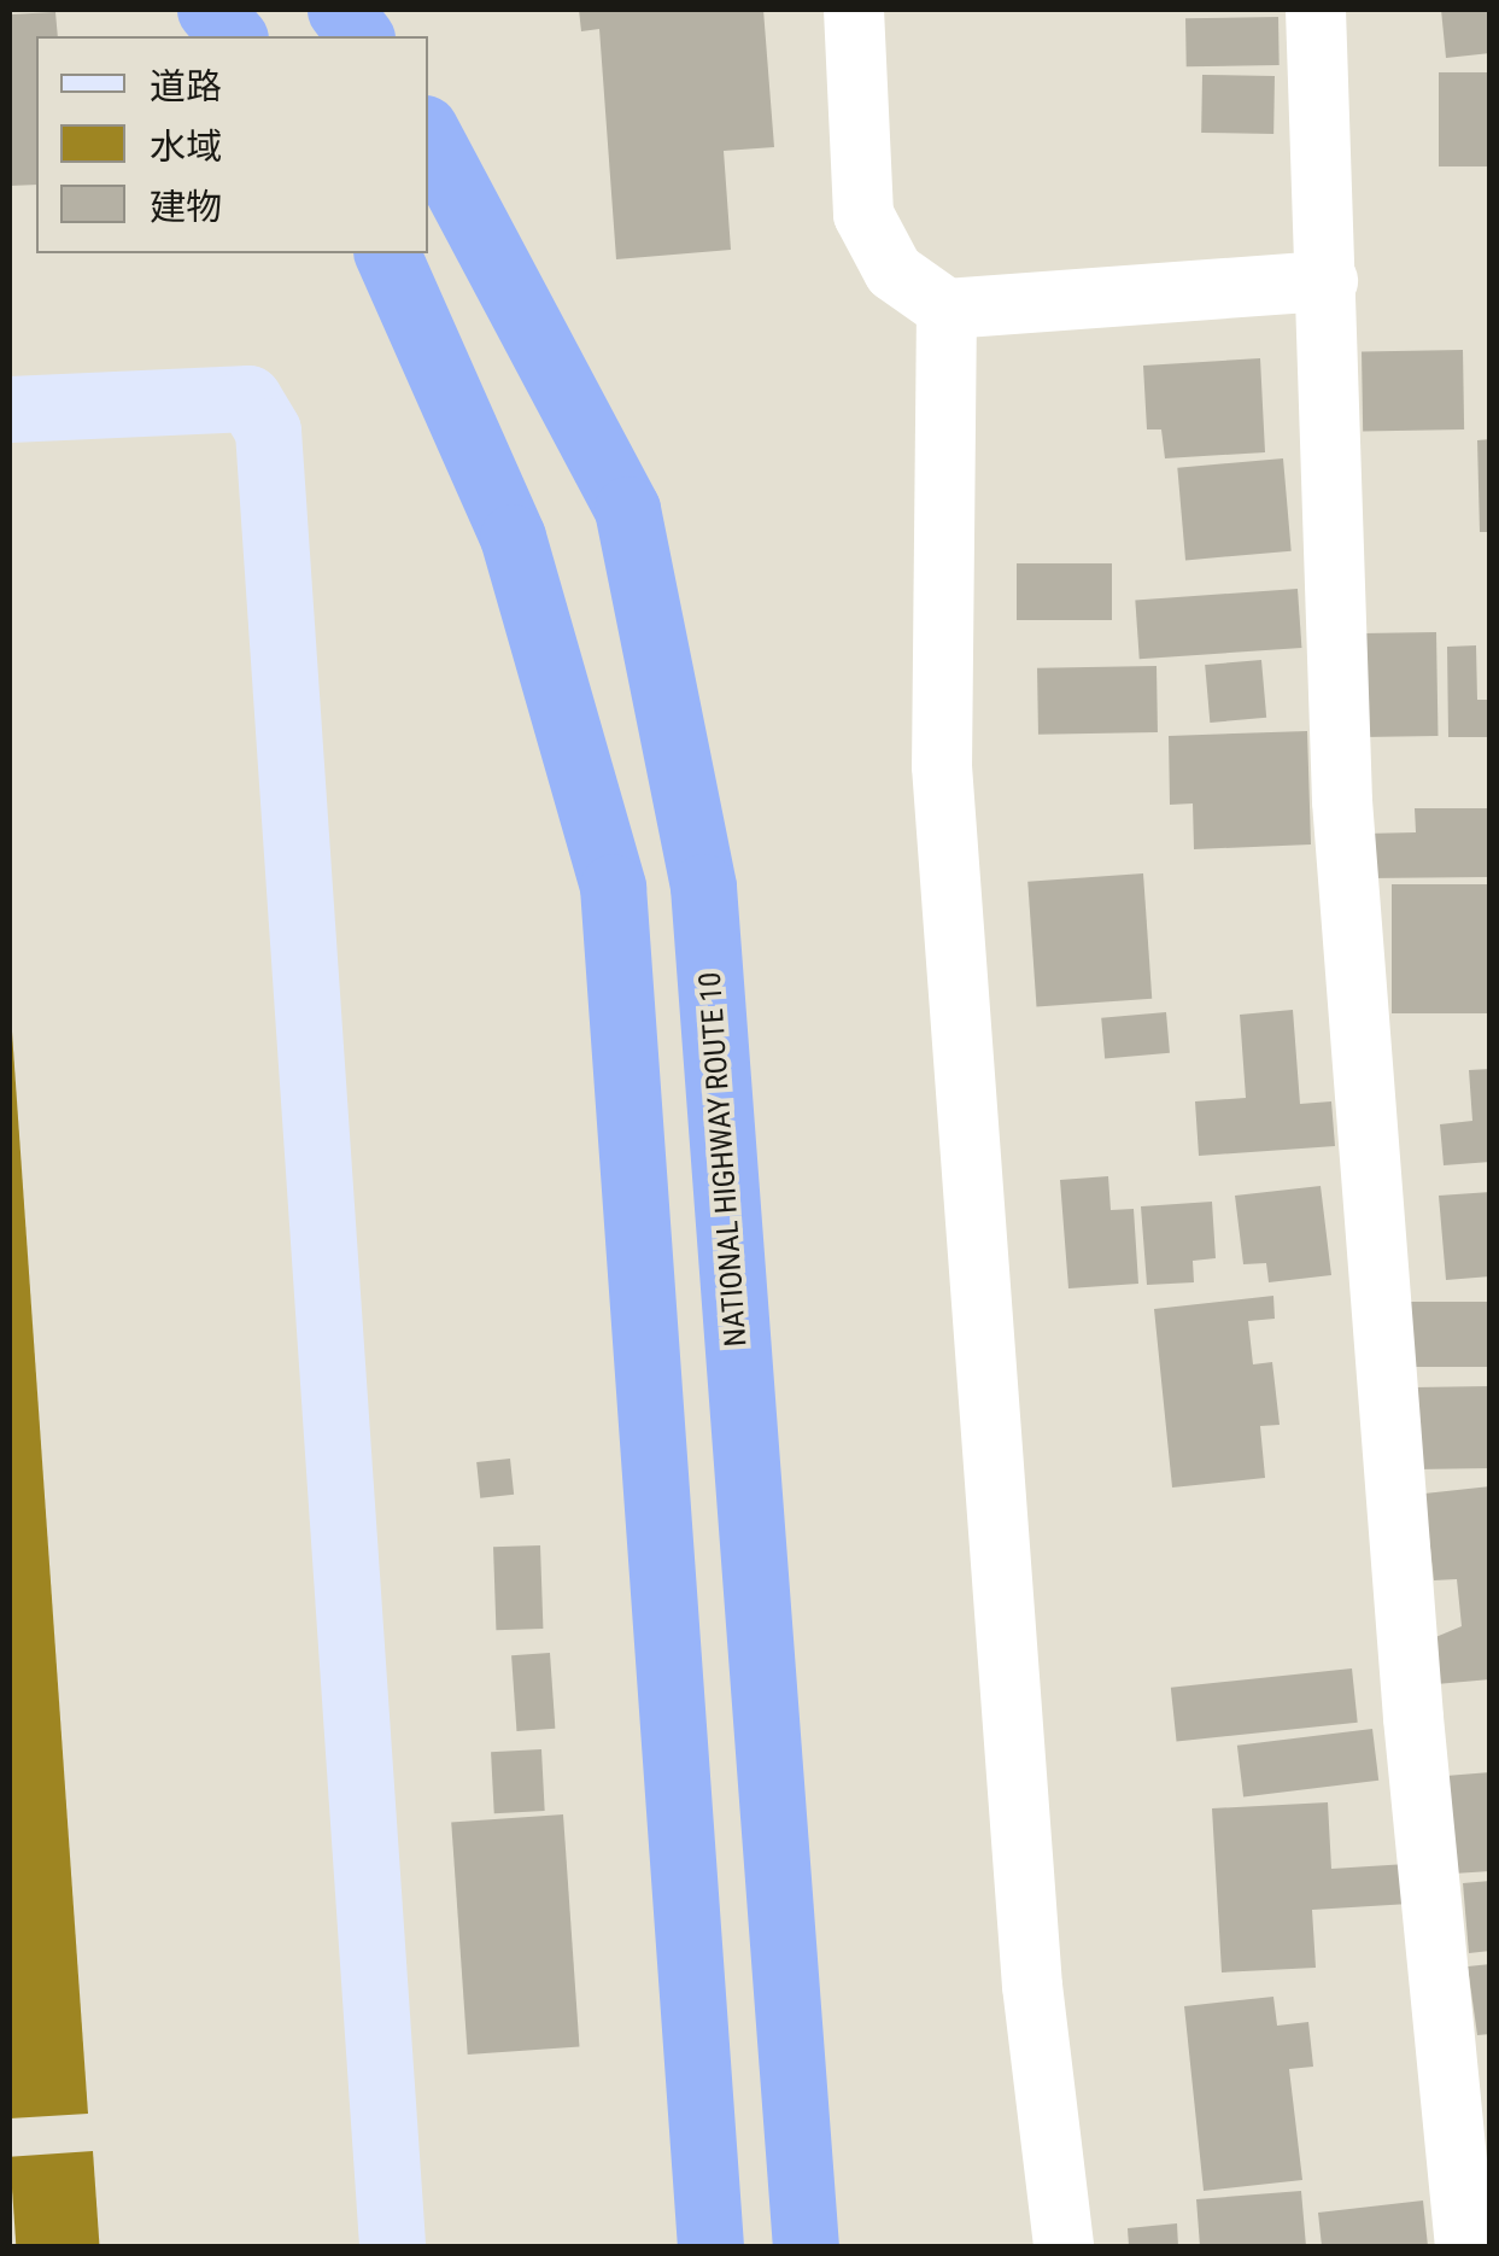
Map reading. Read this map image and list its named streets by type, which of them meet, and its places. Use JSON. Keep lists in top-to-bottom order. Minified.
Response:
{"streets":{"highway":["NATIONAL HIGHWAY ROUTE 10"]},"legend":["道路","水域","建物"]}
